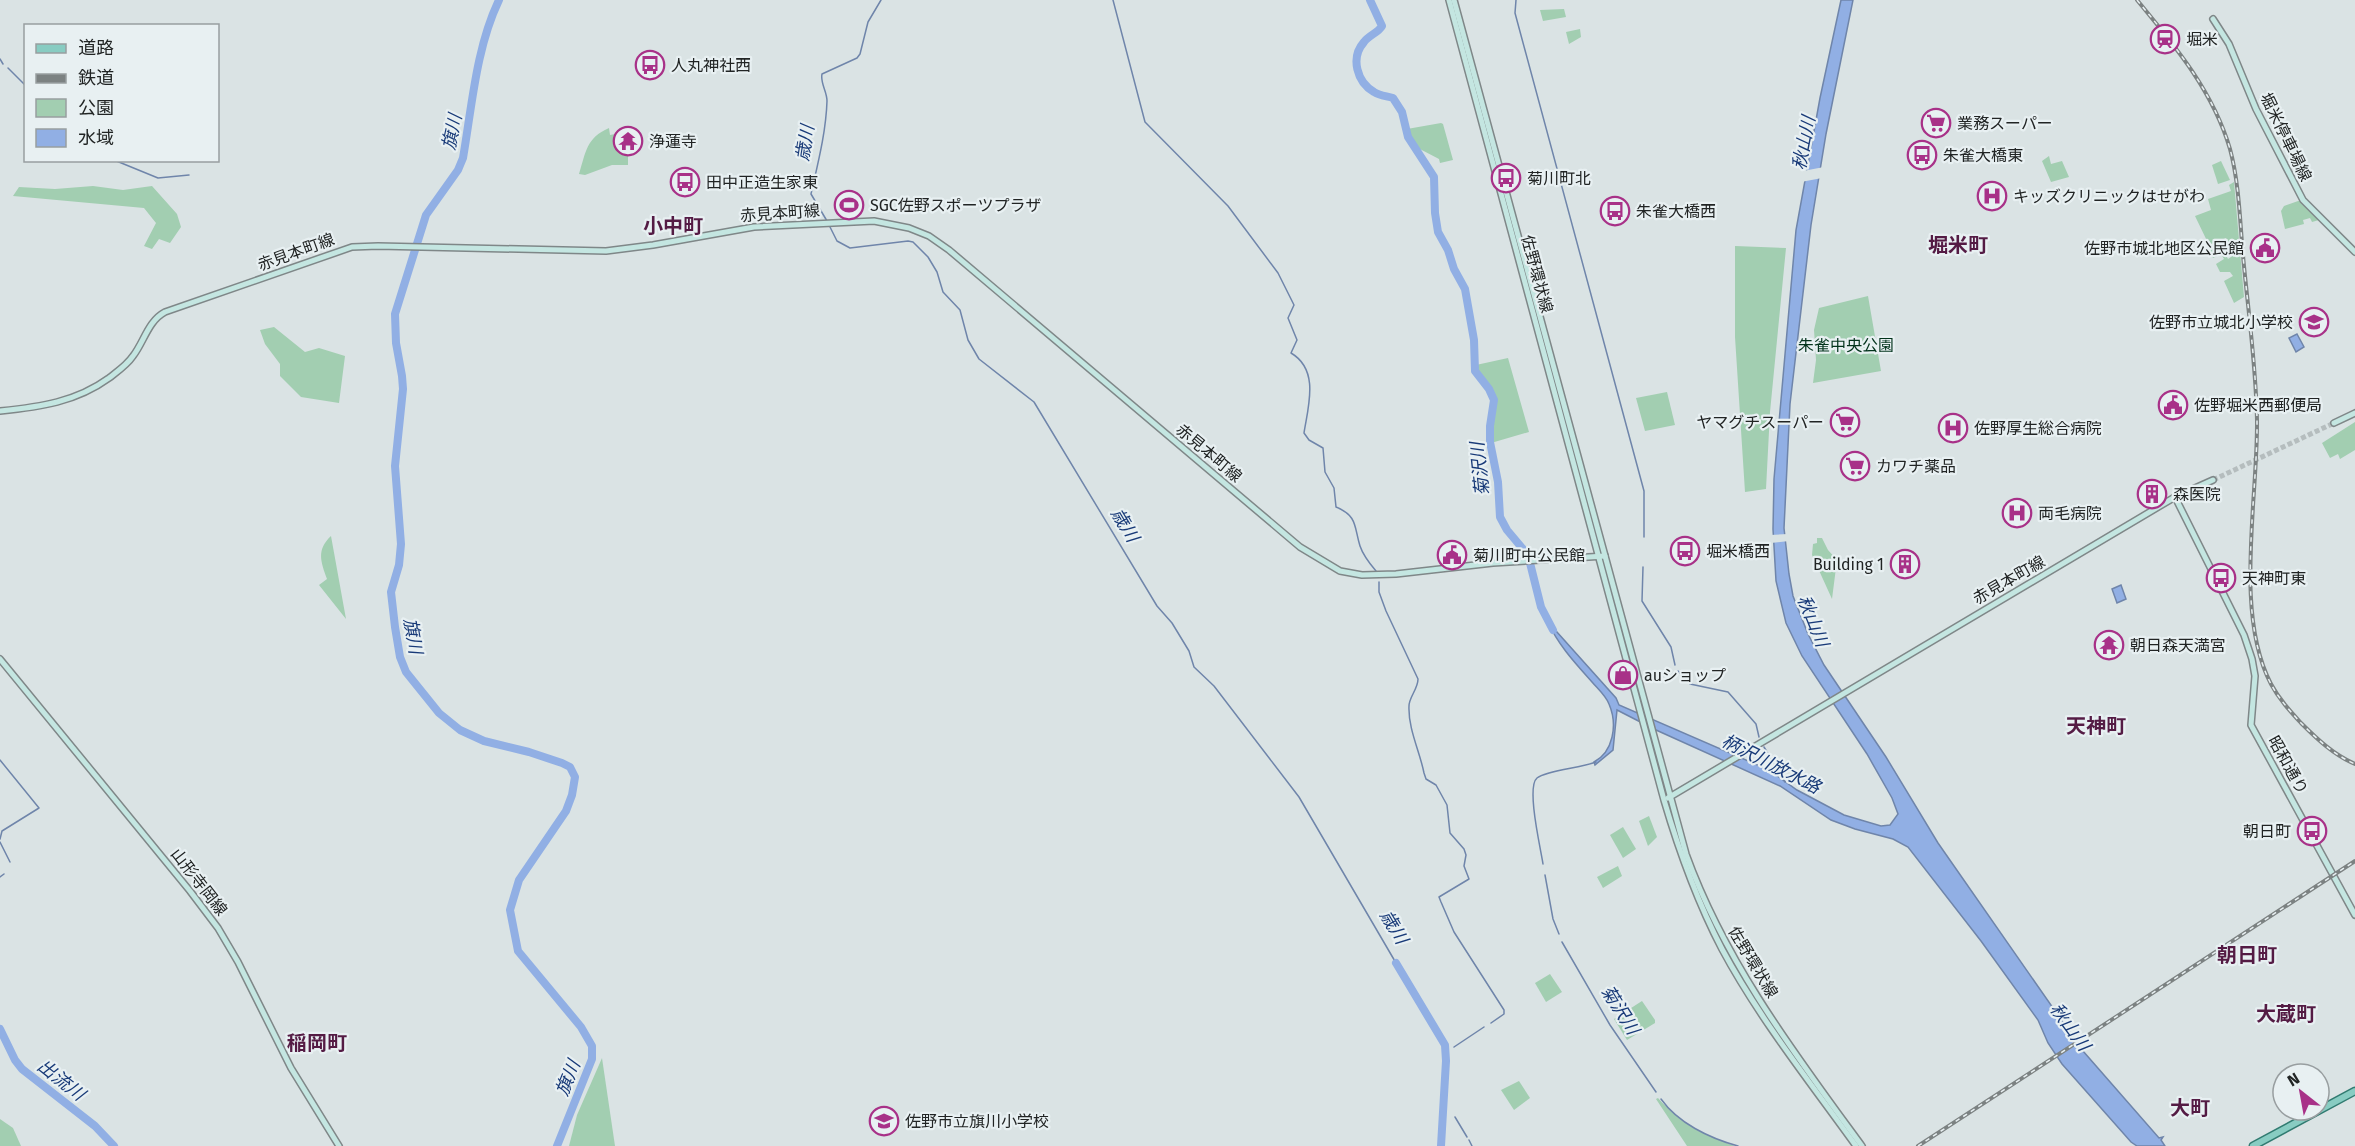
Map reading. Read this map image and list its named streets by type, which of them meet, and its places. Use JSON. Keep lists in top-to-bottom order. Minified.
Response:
{"streets":{"main road":["堀米停車場線","赤見本町線","佐野環状線","昭和通り","山形寺岡線"]},"crossings":[["赤見本町線","佐野環状線"],["赤見本町線","昭和通り"]],"districts":["小中町","堀米町","天神町","朝日町","大蔵町","稲岡町","大町"],"water":["旗川","歳川","秋山川","菊沢川","柄沢川放水路","出流川"],"parks":["朱雀中央公園"],"places":{"station":["堀米"],"bus stop":["人丸神社西","朱雀大橋東","菊川町北","田中正造生家東","朱雀大橋西","堀米橋西","天神町東","朝日町"],"supermarket":["業務スーパー","ヤマグチスーパー","カワチ薬品"],"temple":["浄蓮寺","朝日森天満宮"],"hospital":["キッズクリニックはせがわ","佐野厚生総合病院","両毛病院"],"sports":["SGC佐野スポーツプラザ"],"public building":["佐野市城北地区公民館","佐野堀米西郵便局","菊川町中公民館"],"school or university":["佐野市立城北小学校","佐野市立旗川小学校"],"building":["森医院","Building 1"],"shop":["auショップ"]},"legend":["道路","鉄道","公園","水域"],"north":"top left"}
